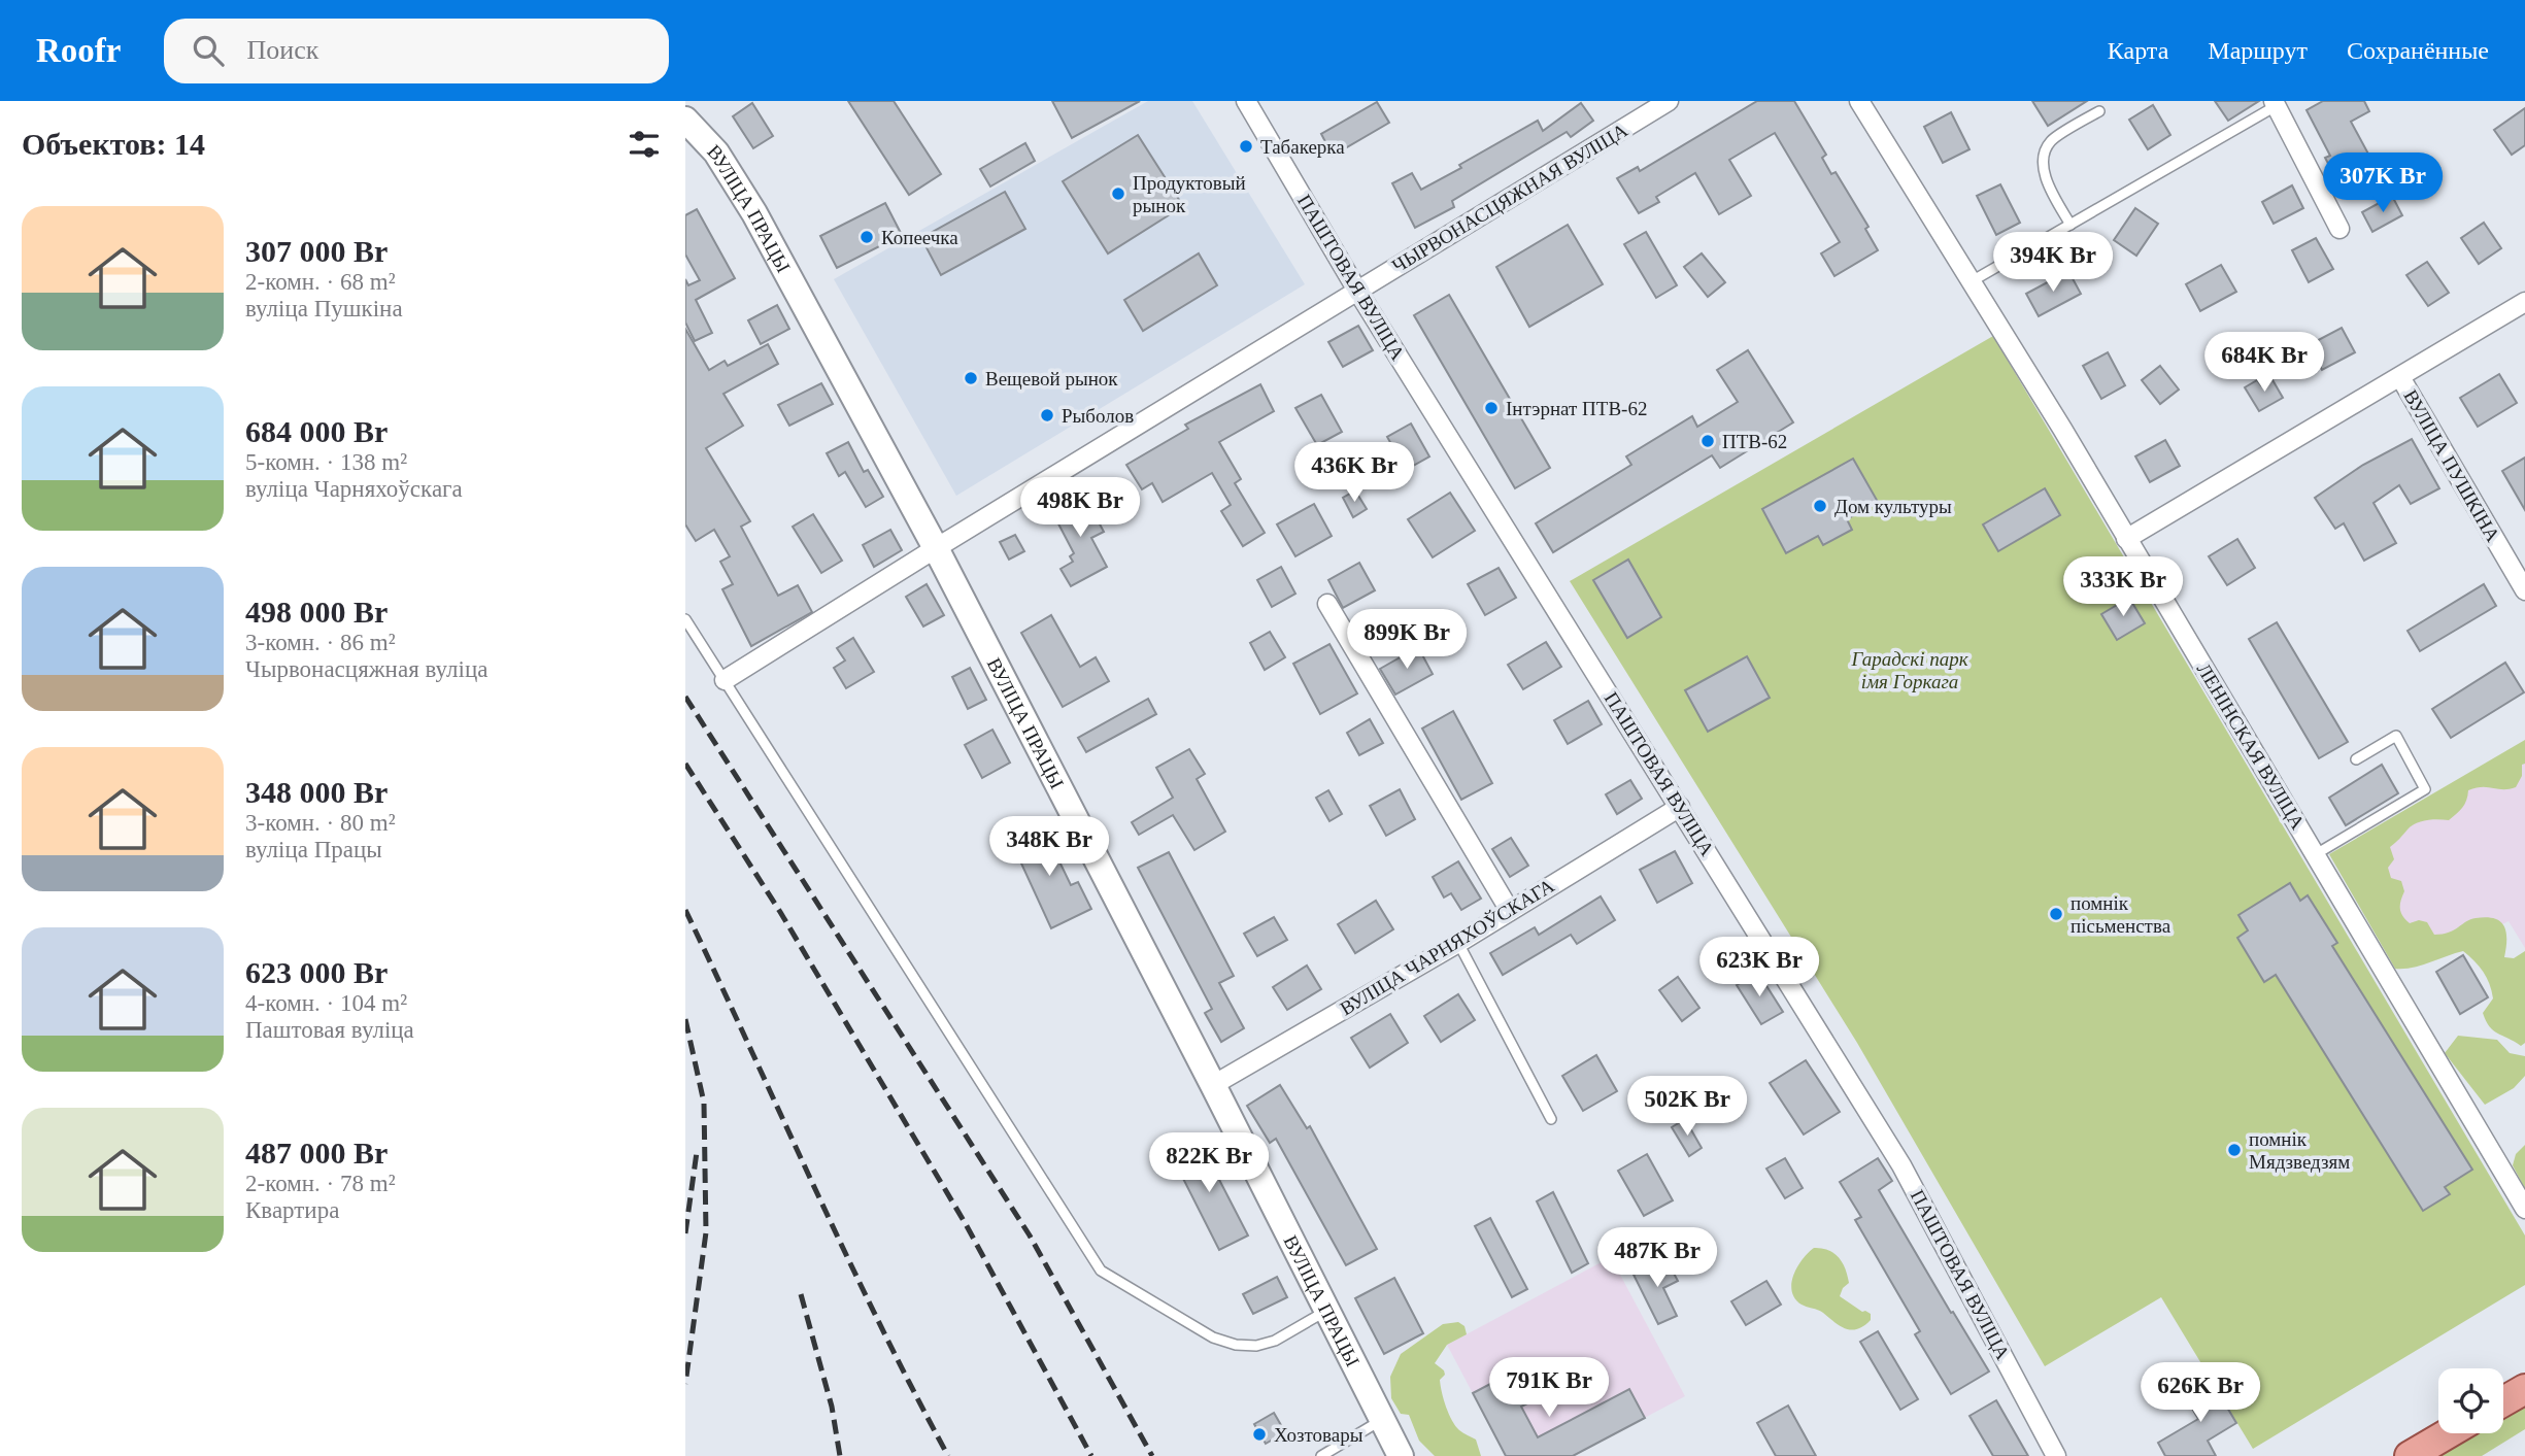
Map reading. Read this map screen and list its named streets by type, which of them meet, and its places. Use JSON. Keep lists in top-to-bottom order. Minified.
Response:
{"streets":{"main road":["ВУЛІЦА ПРАЦЫ"],"street":["ЧЫРВОНАСЦЯЖНАЯ ВУЛІЦА","ПАШТОВАЯ ВУЛІЦА","ВУЛІЦА ПУШКІНА","ЛЕНІНСКАЯ ВУЛІЦА","ВУЛІЦА ЧАРНЯХОЎСКАГА"]},"crossings":[["ЧЫРВОНАСЦЯЖНАЯ ВУЛІЦА","ВУЛІЦА ПРАЦЫ"],["ЧЫРВОНАСЦЯЖНАЯ ВУЛІЦА","ПАШТОВАЯ ВУЛІЦА"],["ВУЛІЦА ПРАЦЫ","ВУЛІЦА ЧАРНЯХОЎСКАГА"],["ПАШТОВАЯ ВУЛІЦА","ВУЛІЦА ЧАРНЯХОЎСКАГА"]],"parks":["Гарадскі парк імя Горкага"],"places":["Табакерка","Продуктовый рынок","Копеечка","Вещевой рынок","Інтэрнат ПТВ-62","Рыболов","ПТВ-62","Дом культуры","помнік пісьменства","помнік Мядзведзям","Хозтовары"],"page":{"header":"Roofr","search":"Поиск","nav":["Карта","Маршрут","Сохранённые"],"heading":"Объектов: 14","price":["307K Br","394K Br","684K Br","436K Br","498K Br","333K Br","899K Br","348K Br","623K Br","502K Br","822K Br","487K Br","791K Br","626K Br"],"list":[{"name":"307 000 Br","note":"2-комн. · 68 m² · вуліца Пушкіна"},{"name":"684 000 Br","note":"5-комн. · 138 m² · вуліца Чарняхоўскага"},{"name":"498 000 Br","note":"3-комн. · 86 m² · Чырвонасцяжная вуліца"},{"name":"348 000 Br","note":"3-комн. · 80 m² · вуліца Працы"},{"name":"623 000 Br","note":"4-комн. · 104 m² · Паштовая вуліца"},{"name":"487 000 Br","note":"2-комн. · 78 m² · Квартира"}]}}
